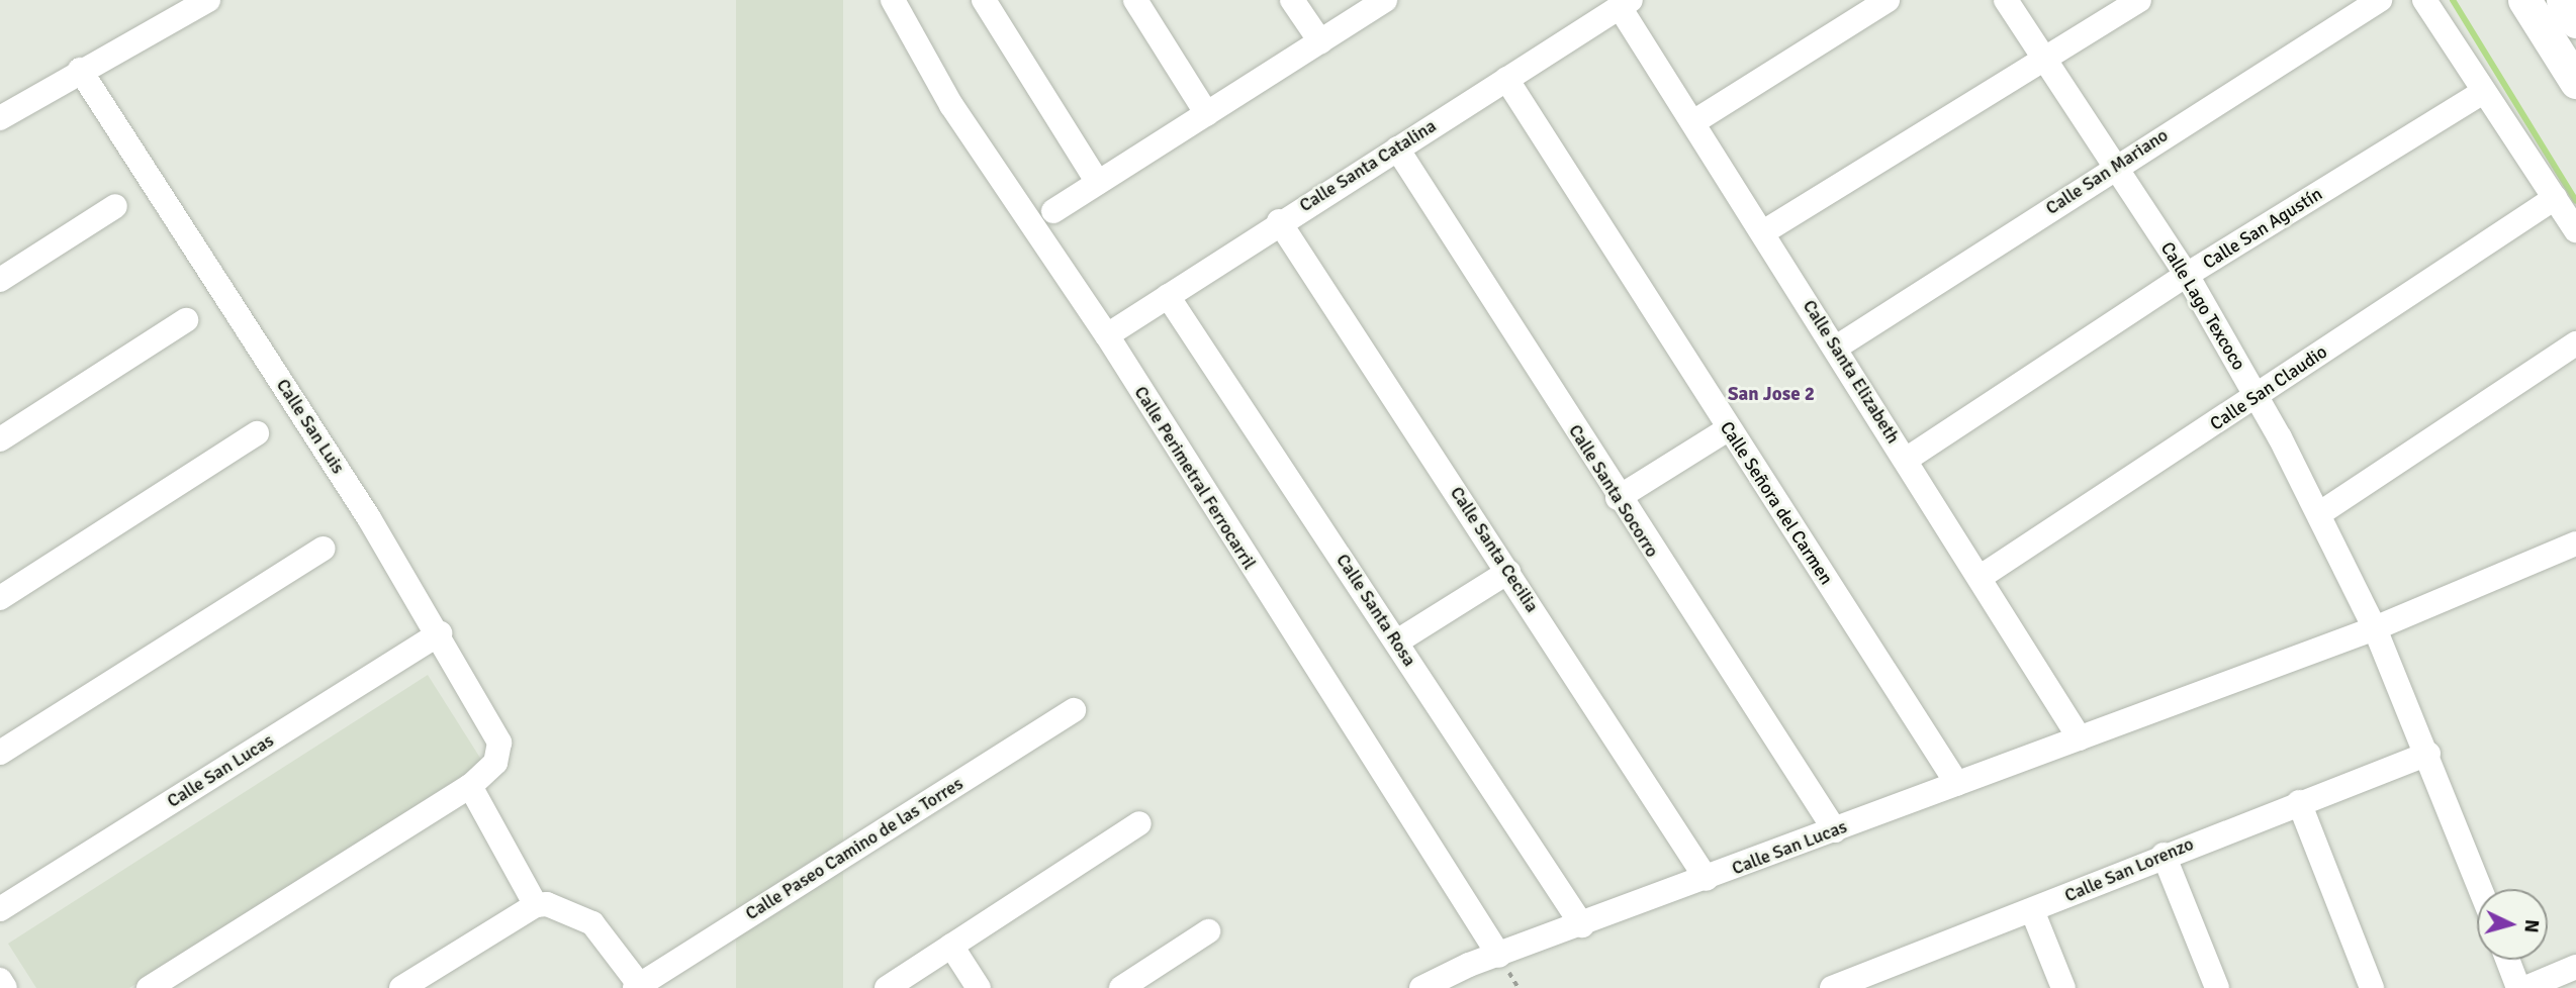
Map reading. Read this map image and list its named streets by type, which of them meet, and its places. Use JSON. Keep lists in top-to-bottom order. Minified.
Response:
{"streets":{"street":["Calle Santa Catalina","Calle San Mariano","Calle San Agustín","Calle Lago Texcoco","Calle Santa Elizabeth","Calle San Claudio","Calle San Luis","Calle Perimetral Ferrocarril","Calle Santa Socorro","Calle Señora del Carmen","Calle Santa Cecilia","Calle Santa Rosa","Calle San Lucas","Calle Paseo Camino de las Torres","Calle San Lorenzo"]},"crossings":[["Calle Santa Catalina","Calle Santa Elizabeth"],["Calle Santa Catalina","Calle Perimetral Ferrocarril"],["Calle Santa Catalina","Calle Santa Socorro"],["Calle Santa Catalina","Calle Señora del Carmen"],["Calle Santa Catalina","Calle Santa Cecilia"],["Calle Santa Catalina","Calle Santa Rosa"],["Calle San Mariano","Calle Lago Texcoco"],["Calle San Mariano","Calle Santa Elizabeth"],["Calle San Agustín","Calle Lago Texcoco"],["Calle San Agustín","Calle Santa Elizabeth"],["Calle Lago Texcoco","Calle San Claudio"],["Calle Lago Texcoco","Calle San Lucas"],["Calle Lago Texcoco","Calle San Lorenzo"],["Calle Santa Elizabeth","Calle San Claudio"],["Calle Santa Elizabeth","Calle San Lucas"],["Calle San Luis","Calle San Lucas"],["Calle Perimetral Ferrocarril","Calle San Lucas"],["Calle Santa Socorro","Calle San Lucas"],["Calle Señora del Carmen","Calle San Lucas"],["Calle Santa Cecilia","Calle San Lucas"],["Calle Santa Rosa","Calle San Lucas"]],"districts":["San Jose 2"],"north":"right"}
